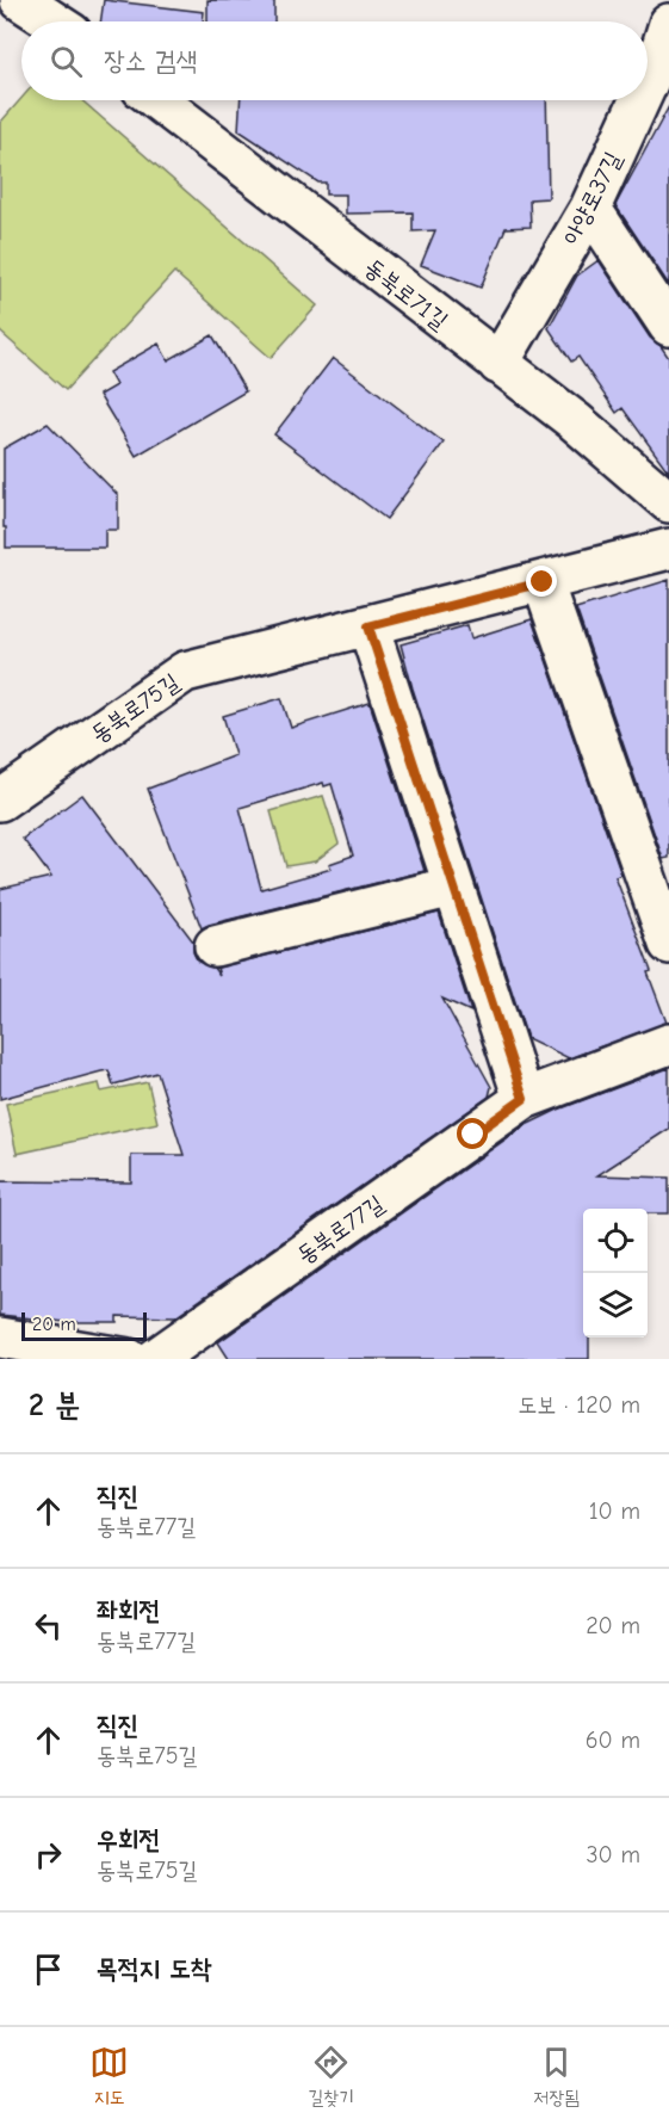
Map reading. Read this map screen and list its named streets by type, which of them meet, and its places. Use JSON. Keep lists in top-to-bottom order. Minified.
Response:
{"streets":{"street":["아양로37길","동북로71길","동북로75길","동북로77길"]},"crossings":[["아양로37길","동북로71길"]],"scale_bar":"20 m","page":{"search":"장소 검색","scale":"20 m","heading":["2 분","도보 · 120 m"],"list":[["직진","동북로77길","10 m"],["좌회전","동북로77길","20 m"],["직진","동북로75길","60 m"],["우회전","동북로75길","30 m"],"목적지 도착"],"nav":["지도","길찾기","저장됨"]}}
